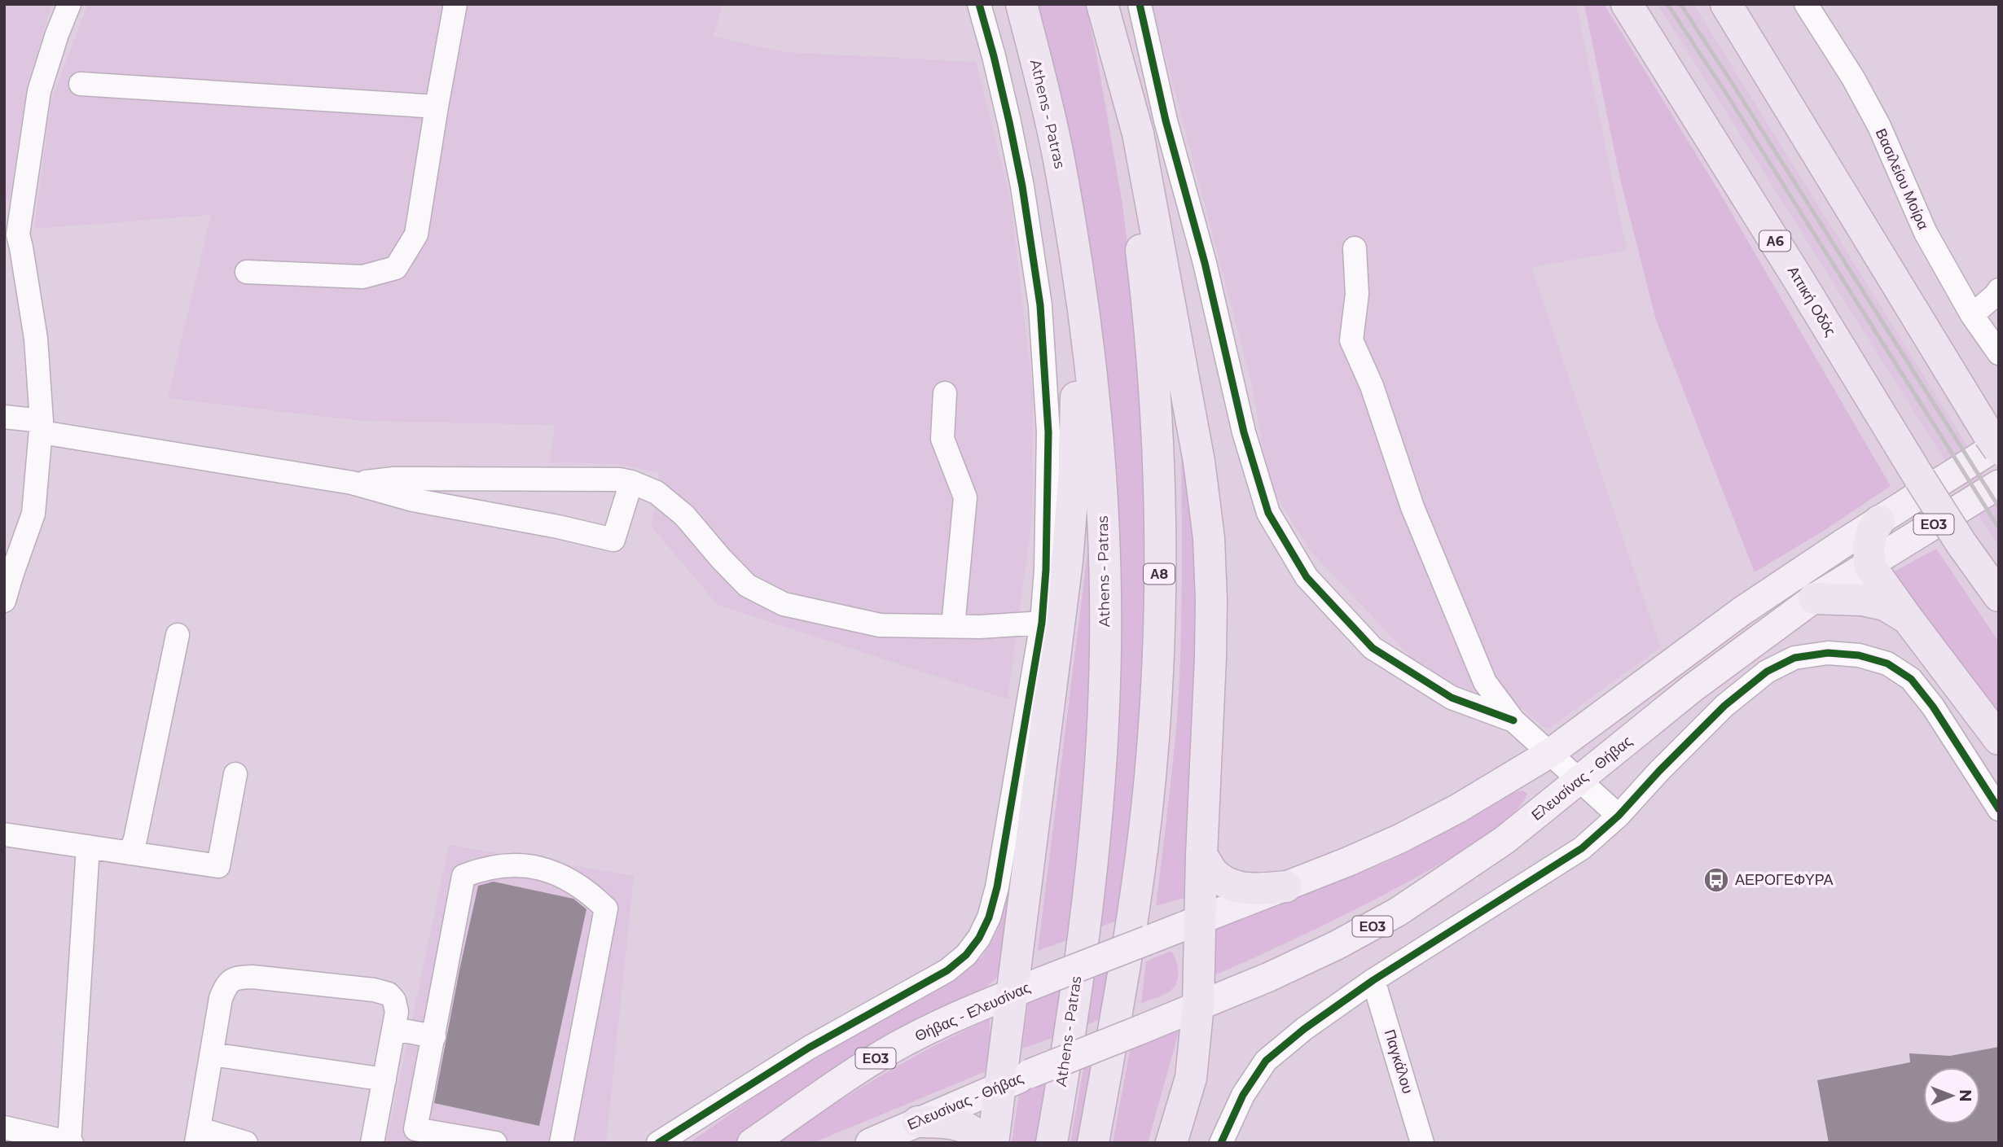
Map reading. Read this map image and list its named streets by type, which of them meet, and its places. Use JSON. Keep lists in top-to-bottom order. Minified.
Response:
{"streets":{"highway":["Athens - Patras","Α6","Αττική Οδός","Α8"],"main road":["ΕΟ3","Ελευσίνας - Θήβας","Θήβας - Ελευσίνας"],"street":["Βασιλείου Μοίρα","Παγκάλου"]},"crossings":[["ΕΟ3","Θήβας - Ελευσίνας"]],"places":{"bus stop":["ΑΕΡΟΓΕΦΥΡΑ"]},"north":"right"}
